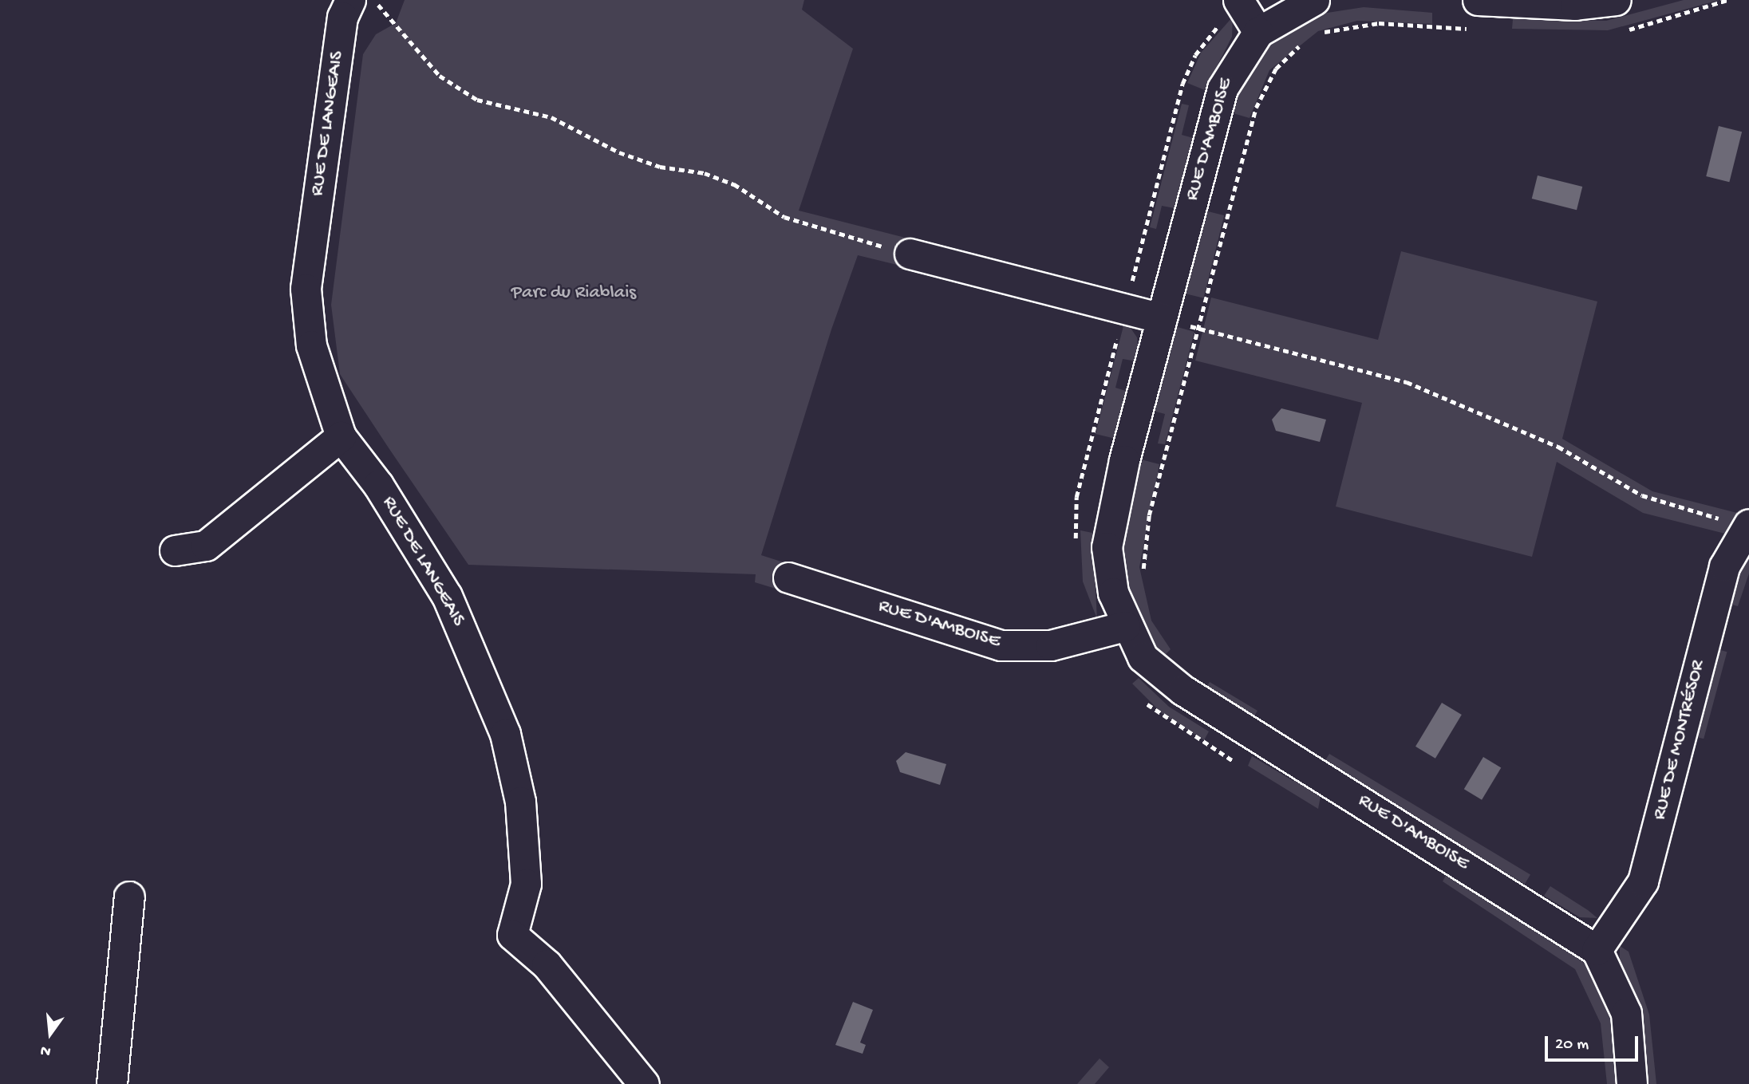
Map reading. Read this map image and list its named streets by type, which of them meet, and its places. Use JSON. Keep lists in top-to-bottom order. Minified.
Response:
{"streets":{"street":["RUE DE LANGEAIS","RUE D'AMBOISE","RUE DE MONTRÉSOR"]},"crossings":[["RUE D'AMBOISE","RUE DE MONTRÉSOR"]],"parks":["Parc du Riablais"],"scale_bar":"20 m","north":"bottom"}
